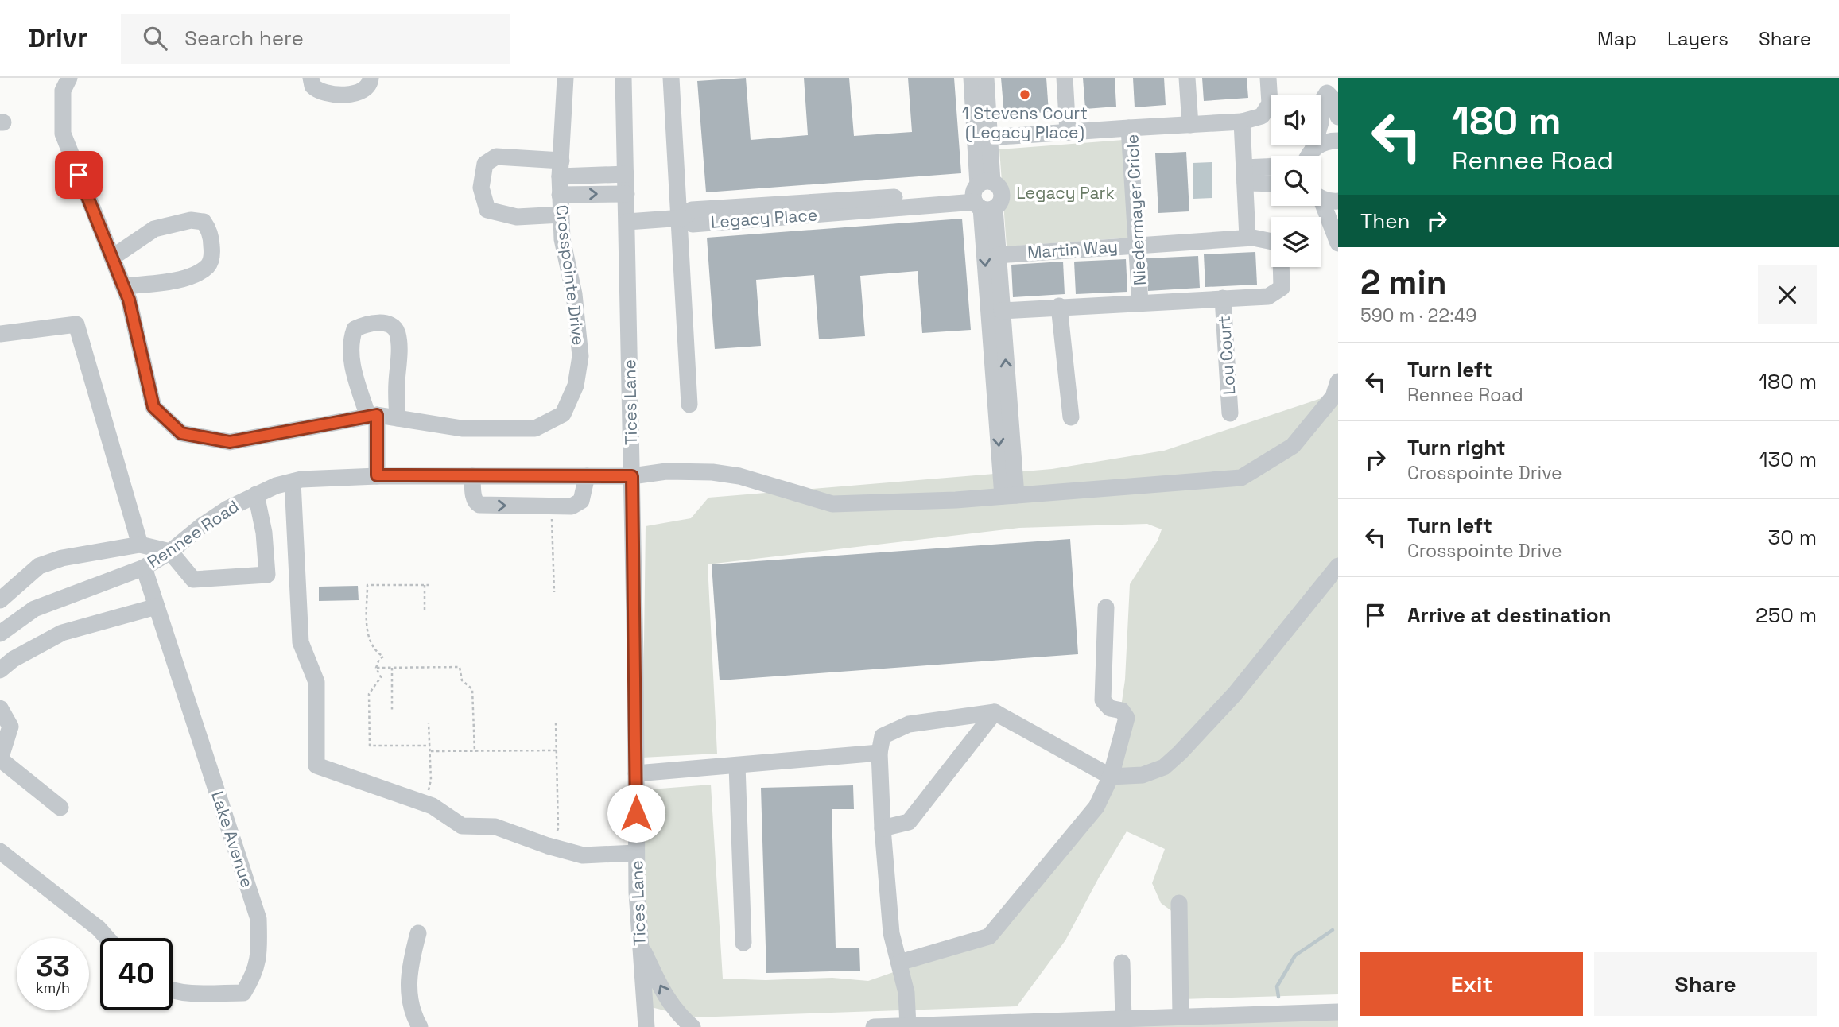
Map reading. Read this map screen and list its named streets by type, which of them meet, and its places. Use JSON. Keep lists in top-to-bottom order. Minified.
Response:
{"streets":{"street":["Niedermayer Cricle","Legacy Place","Martin Way","Crosspointe Drive","Lou Court","Tices Lane","Rennee Road","Lake Avenue"]},"crossings":[["Niedermayer Cricle","Martin Way"],["Legacy Place","Tices Lane"],["Tices Lane","Rennee Road"],["Rennee Road","Lake Avenue"]],"parks":["Legacy Park"],"places":["1 Stevens Court (Legacy Place)"],"page":{"header":"Drivr","search":"Search here","nav":["Map","Layers","Share"],"turn":["180 m","Rennee Road"],"then":"Then","heading":["2 min","590 m · 22:49"],"list":[{"name":"Turn left","note":"Rennee Road","value":"180 m"},{"name":"Turn right","note":"Crosspointe Drive","value":"130 m"},{"name":"Turn left","note":"Crosspointe Drive","value":"30 m"},{"name":"Arrive at destination","value":"250 m"}],"speed":"33 km/h","limit":"40","buttons":["Exit","Share"]}}
